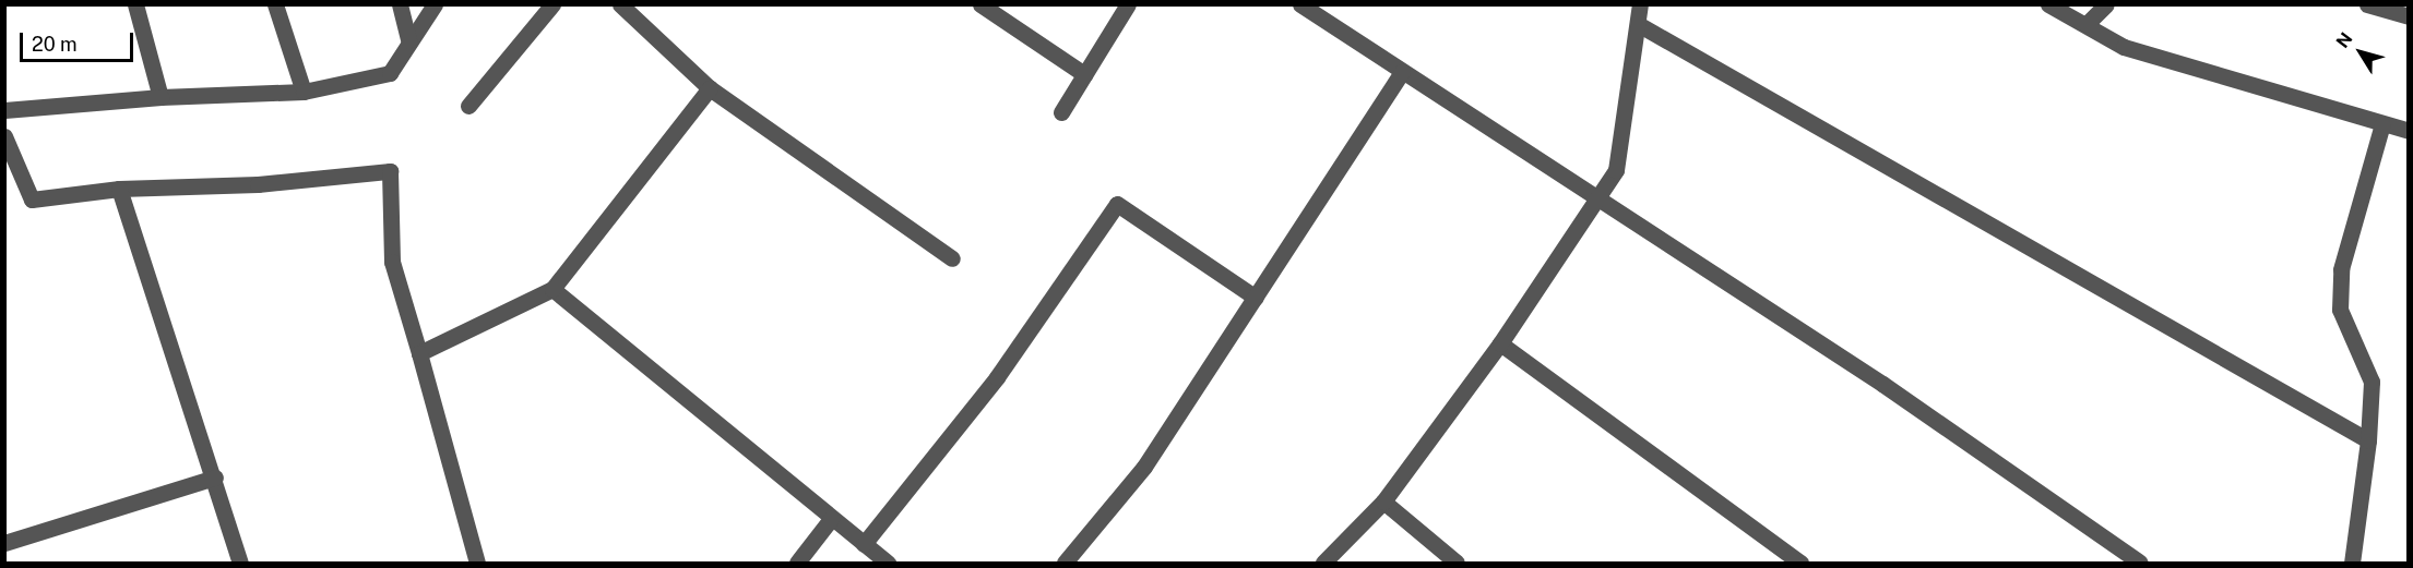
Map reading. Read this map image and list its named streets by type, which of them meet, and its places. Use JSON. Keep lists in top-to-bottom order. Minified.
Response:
{"scale_bar":"20 m","north":"top left"}
